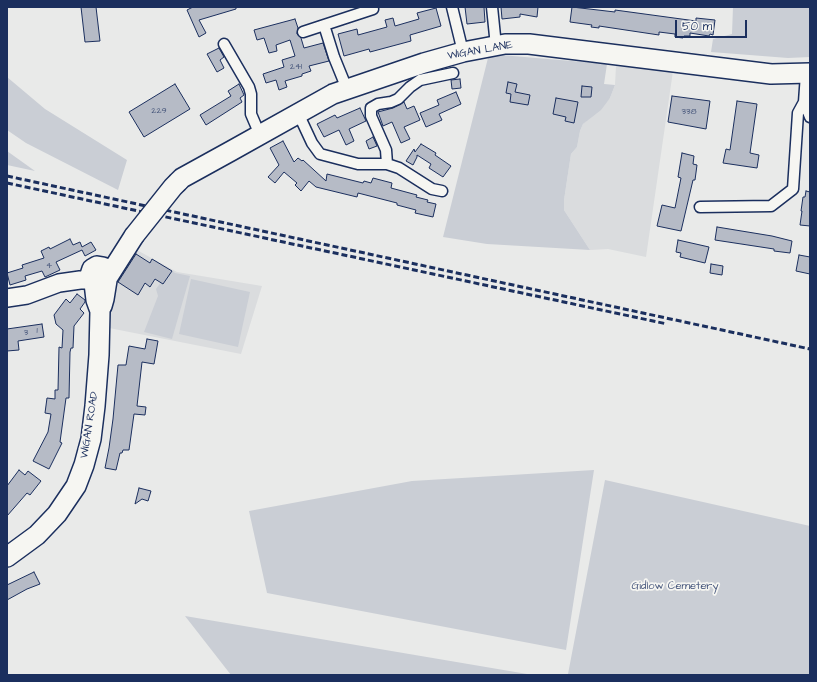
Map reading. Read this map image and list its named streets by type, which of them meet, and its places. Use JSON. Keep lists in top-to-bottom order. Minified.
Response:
{"streets":{"highway":["WIGAN LANE","WIGAN ROAD"]},"crossings":[["WIGAN LANE","WIGAN ROAD"]],"parks":["Gidlow Cemetery"],"house_numbers":["241","229","338","4","1","3"],"scale_bar":"50 m"}
